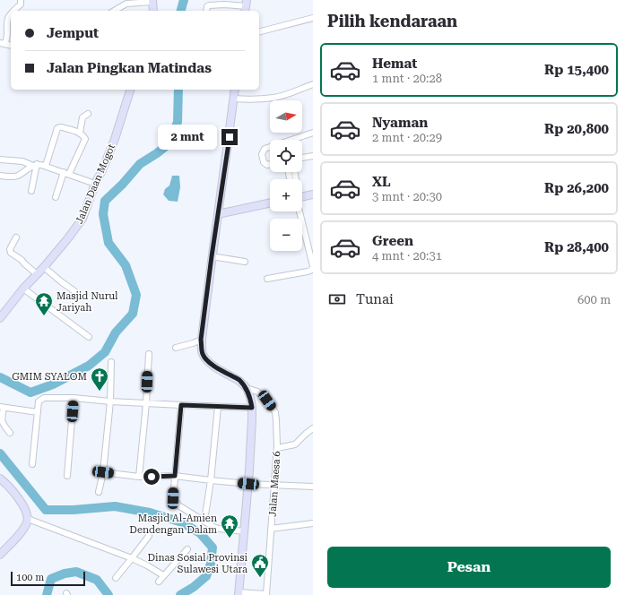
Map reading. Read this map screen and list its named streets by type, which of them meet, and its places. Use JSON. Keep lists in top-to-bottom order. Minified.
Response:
{"streets":{"street":["Jalan Daan Mogot","Jalan Maesa 6"]},"places":{"temple":["Masjid Nurul Jariyah","Masjid Al-Amien Dendengan Dalam"],"church":["GMIM SYALOM"],"public building":["Dinas Sosial Provinsi Sulawesi Utara"]},"scale_bar":"100 m","north":"right","page":{"heading":"Pilih kendaraan","banner":["Jemput","Jalan Pingkan Matindas"],"list":[{"name":"Hemat","note":"1 mnt · 20:28","value":"Rp 15,400"},{"name":"Nyaman","note":"2 mnt · 20:29","value":"Rp 20,800"},{"name":"XL","note":"3 mnt · 20:30","value":"Rp 26,200"},{"name":"Green","note":"4 mnt · 20:31","value":"Rp 28,400"}],"map_buttons":["+","−"],"bubble":"2 mnt","pay":["Tunai","600 m"],"buttons":"Pesan","scale":"100 m"}}
